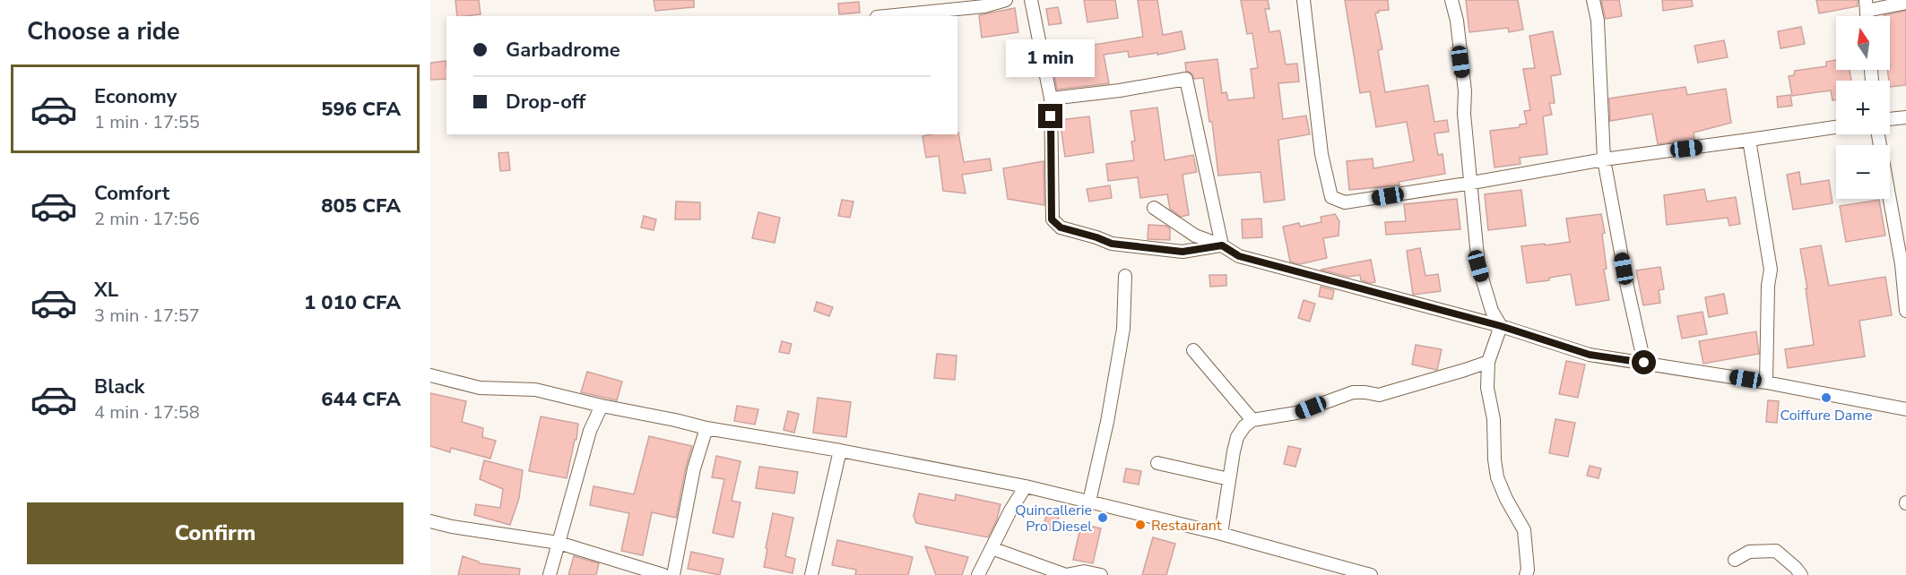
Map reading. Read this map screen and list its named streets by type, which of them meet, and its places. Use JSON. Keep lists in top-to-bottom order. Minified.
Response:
{"places":["Coiffure Dame","Quincallerie Pro Diesel","Restaurant"],"north":"top","page":{"heading":"Choose a ride","map_buttons":["+","−"],"banner":["Garbadrome","Drop-off"],"bubble":"1 min","list":[{"name":"Economy","note":"1 min · 17:55","value":"596 CFA"},{"name":"Comfort","note":"2 min · 17:56","value":"805 CFA"},{"name":"XL","note":"3 min · 17:57","value":"1 010 CFA"},{"name":"Black","note":"4 min · 17:58","value":"644 CFA"}],"buttons":"Confirm"}}
